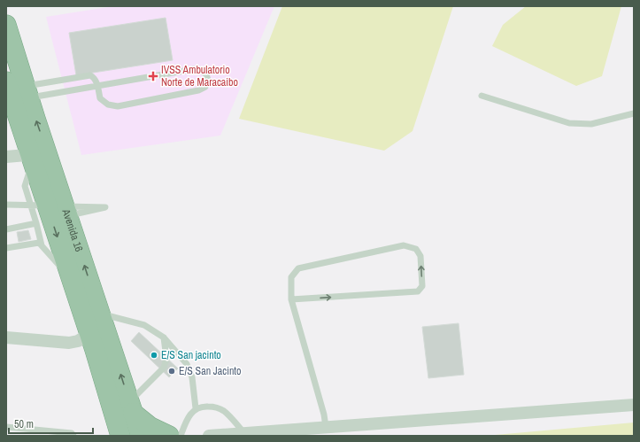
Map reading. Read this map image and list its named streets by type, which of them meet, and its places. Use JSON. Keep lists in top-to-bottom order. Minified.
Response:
{"streets":{"highway":["Avenida 16"]},"places":{"health":["IVSS Ambulatorio Norte de Maracaibo"],"other":["E/S San jacinto","E/S San Jacinto"]},"scale_bar":"50 m"}
